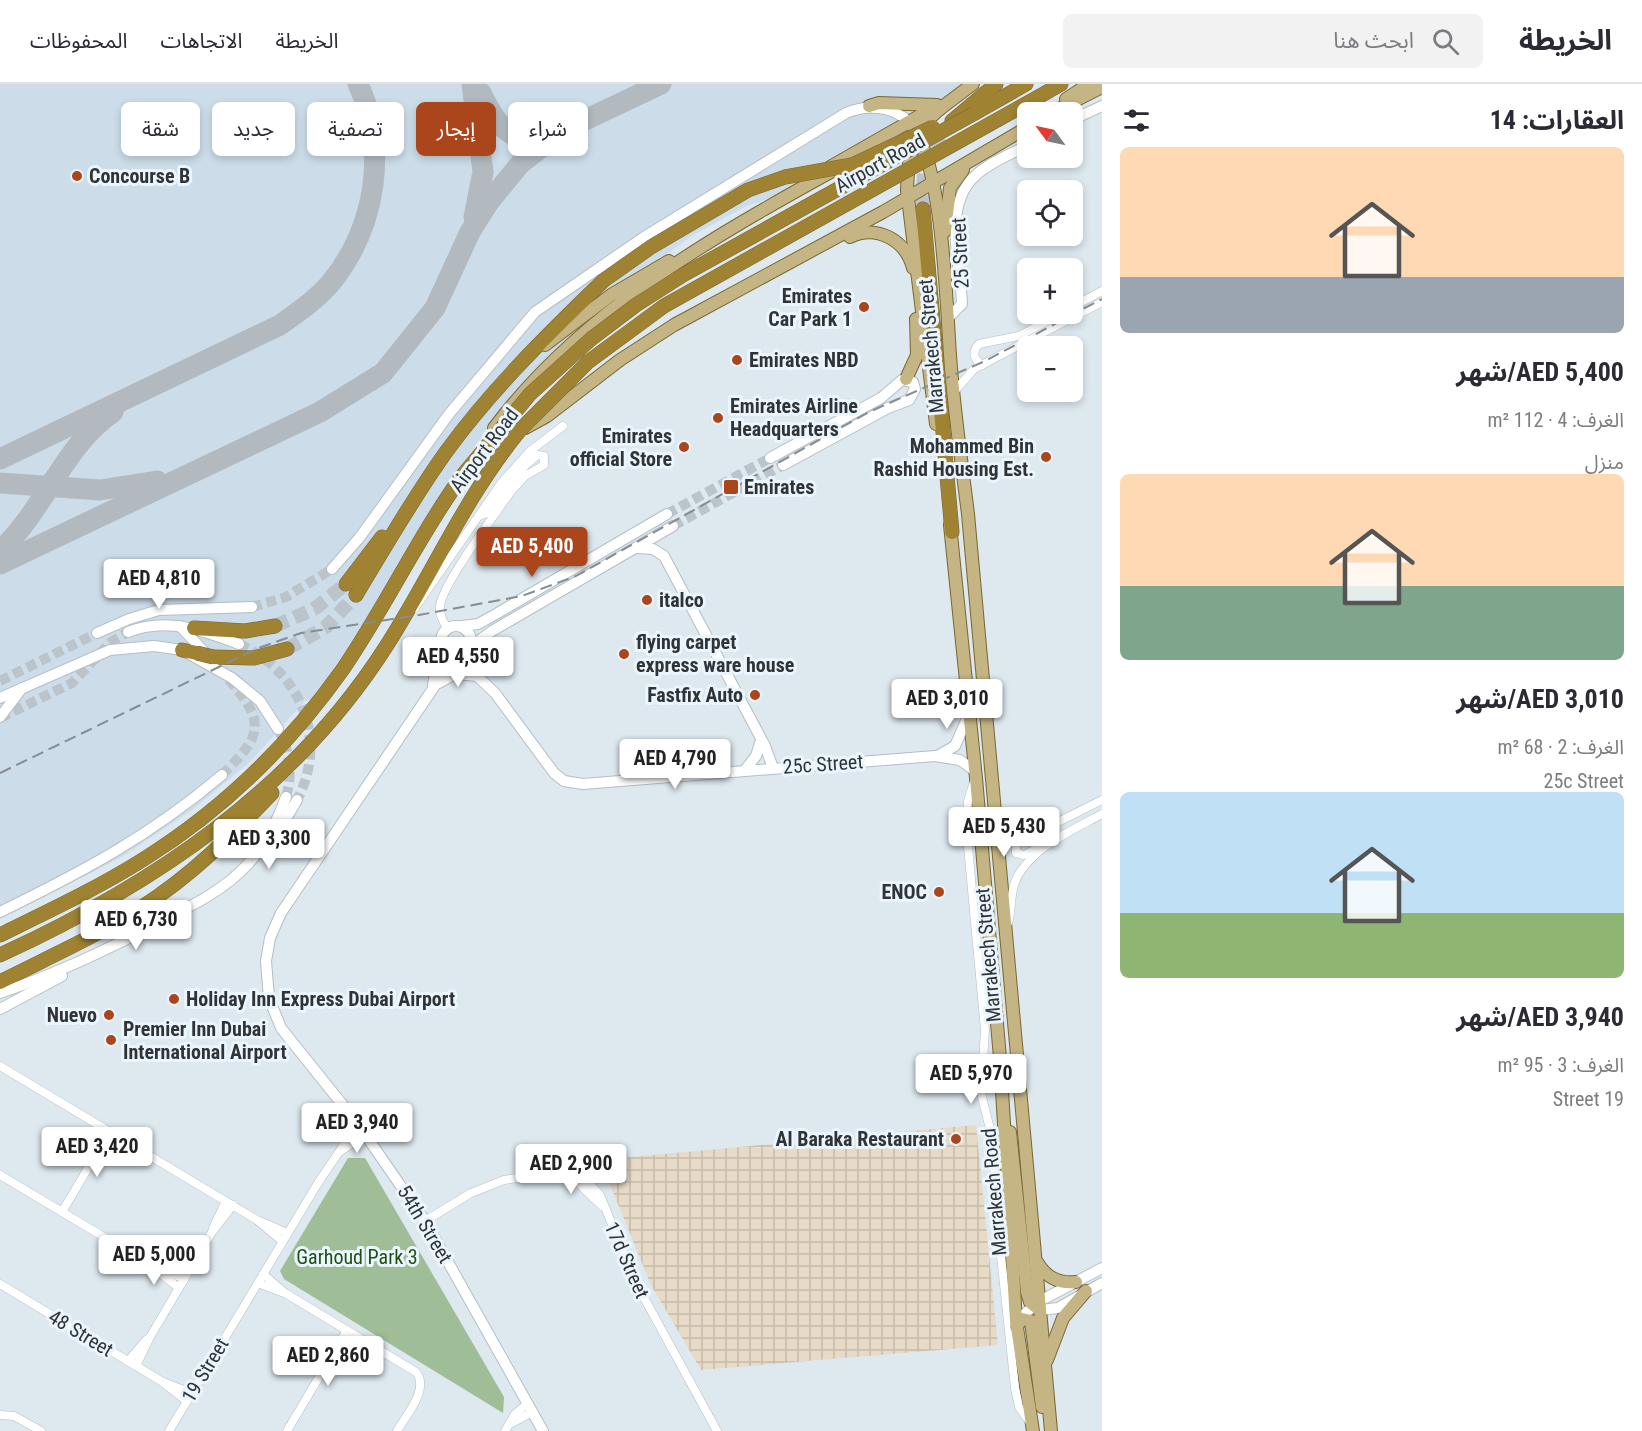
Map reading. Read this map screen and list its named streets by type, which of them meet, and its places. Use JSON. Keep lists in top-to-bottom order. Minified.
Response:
{"streets":{"highway":["Airport Road"],"main road":["Marrakech Street"],"street":["25 Street","25c Street","Marrakech Road","54th Street","17d Street","48 Street","19 Street"]},"crossings":[["25 Street","Marrakech Street"],["Marrakech Street","25c Street"],["Marrakech Street","Marrakech Road"],["25c Street","Marrakech Road"],["25c Street","54th Street"],["54th Street","17d Street"],["54th Street","19 Street"],["48 Street","19 Street"]],"parks":["Garhoud Park 3"],"places":{"other":["Concourse B","Emirates Car Park 1","Emirates NBD","Emirates Airline Headquarters","Emirates official Store","Mohammed Bin Rashid Housing Est.","italco","flying carpet express ware house","Fastfix Auto","ENOC","Holiday Inn Express Dubai Airport","Nuevo","Premier Inn Dubai International Airport","Al Baraka Restaurant"],"transit":["Emirates"]},"north":"top left","page":{"header":"الخريطة","search":"ابحث هنا","nav":["الخريطة","الاتجاهات","المحفوظات"],"heading":"العقارات: 14","map_buttons":["+","−"],"chip":["شراء","إيجار","تصفية","جديد","شقة"],"list":[{"name":"AED 5,400/شهر","note":"الغرف: 4 · 112 m² · منزل"},{"name":"AED 3,010/شهر","note":"الغرف: 2 · 68 m² · 25c Street"},{"name":"AED 3,940/شهر","note":"الغرف: 3 · 95 m² · 19 Street"}],"price":["AED 5,400","AED 4,810","AED 4,550","AED 3,010","AED 4,790","AED 5,430","AED 3,300","AED 6,730","AED 5,970","AED 3,940","AED 3,420","AED 2,900","AED 5,000","AED 2,860"]}}
